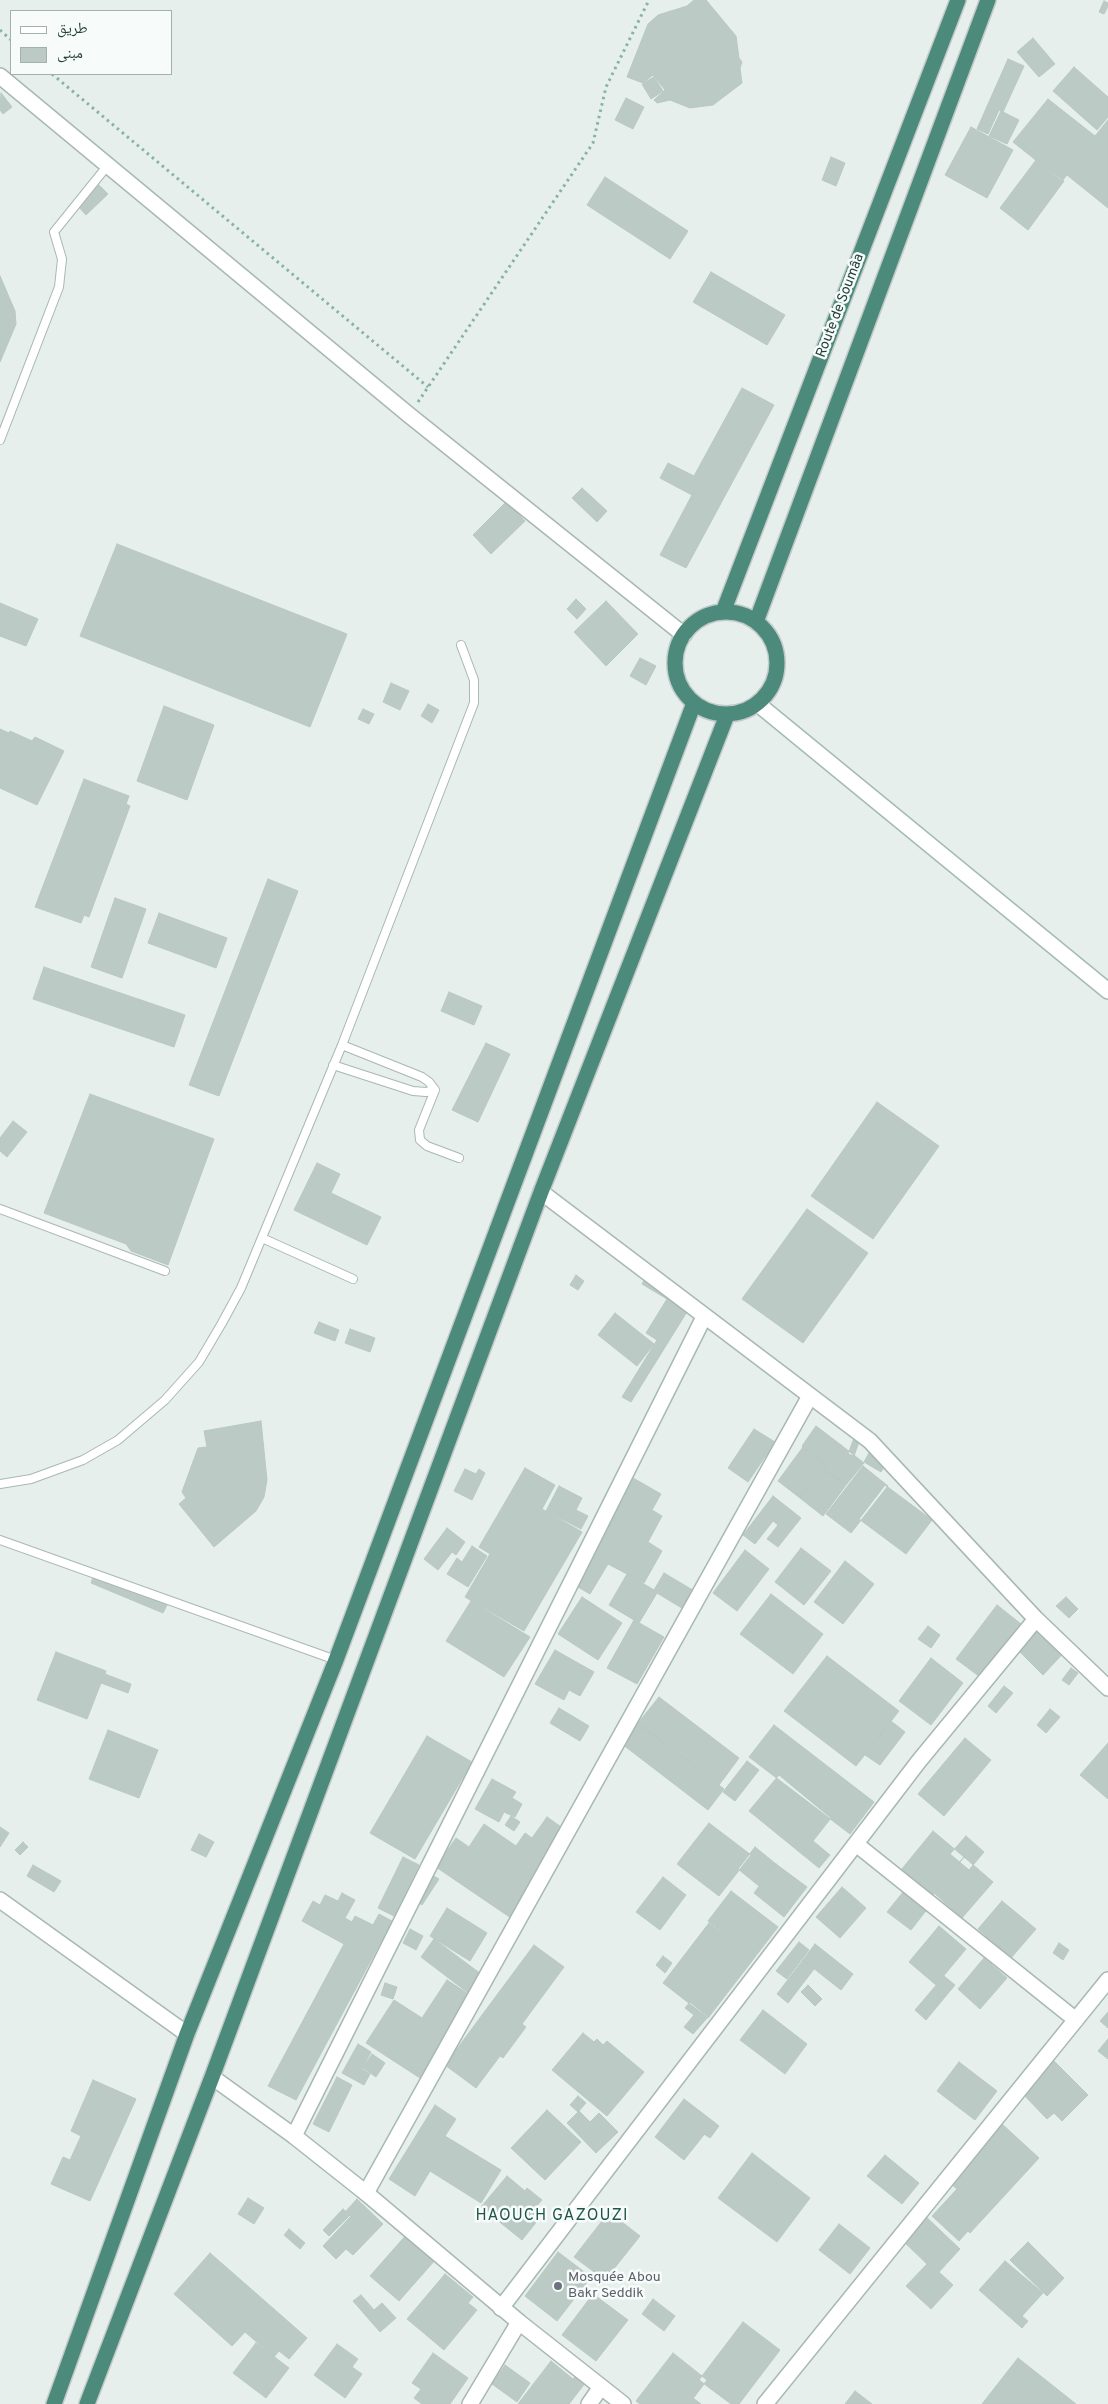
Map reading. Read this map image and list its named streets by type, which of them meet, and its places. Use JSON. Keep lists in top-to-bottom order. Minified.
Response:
{"streets":{"highway":["Route de Soumâa"]},"districts":["HAOUCH GAZOUZI"],"places":["Mosquée Abou Bakr Seddik"],"legend":["طريق","مبنى"]}
